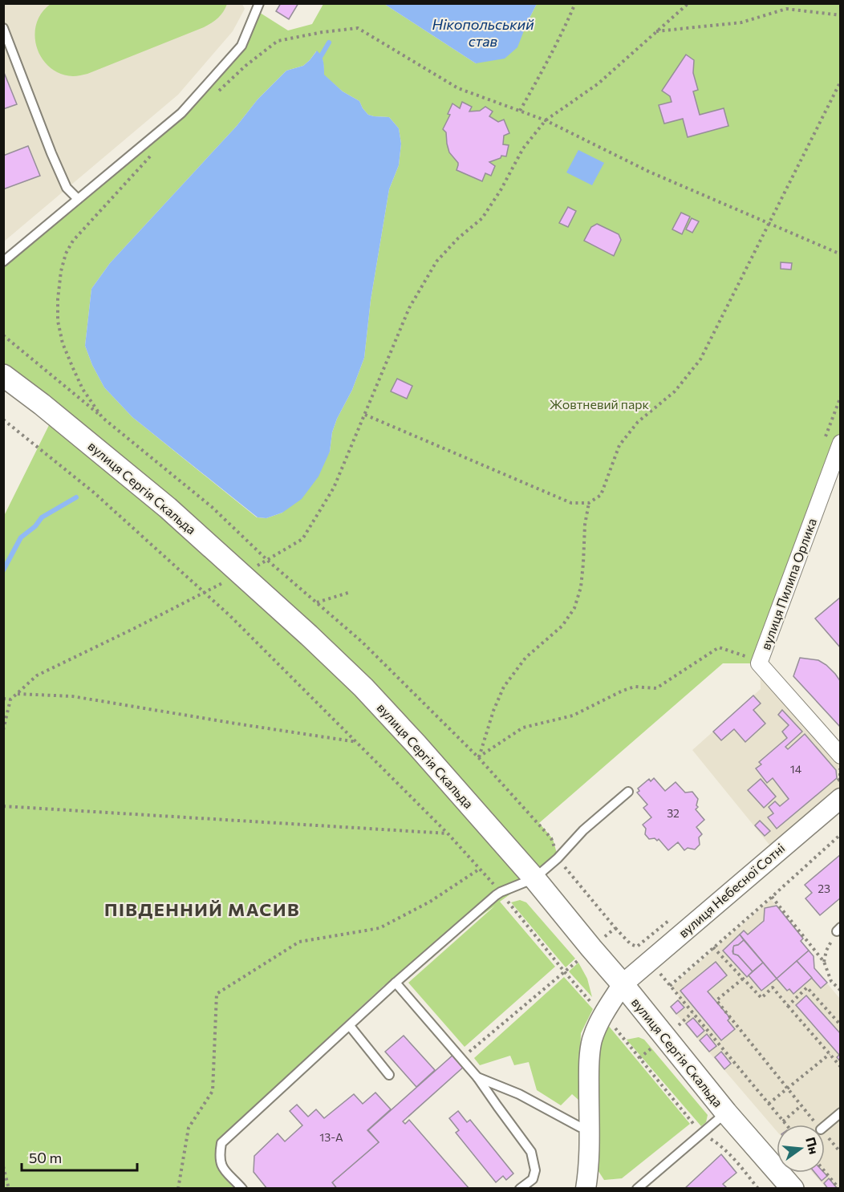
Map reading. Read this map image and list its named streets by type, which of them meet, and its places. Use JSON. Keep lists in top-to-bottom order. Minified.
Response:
{"streets":{"main road":["вулиця Сергія Скальда"],"street":["вулиця Пилипа Орлика","вулиця Небесної Сотні"]},"crossings":[["вулиця Сергія Скальда","вулиця Небесної Сотні"]],"districts":["ПІВДЕННИЙ МАСИВ"],"water":["Нікопольський став"],"parks":["Жовтневий парк"],"house_numbers":["14","32","23","13-А"],"scale_bar":"50 m","north":"right"}
